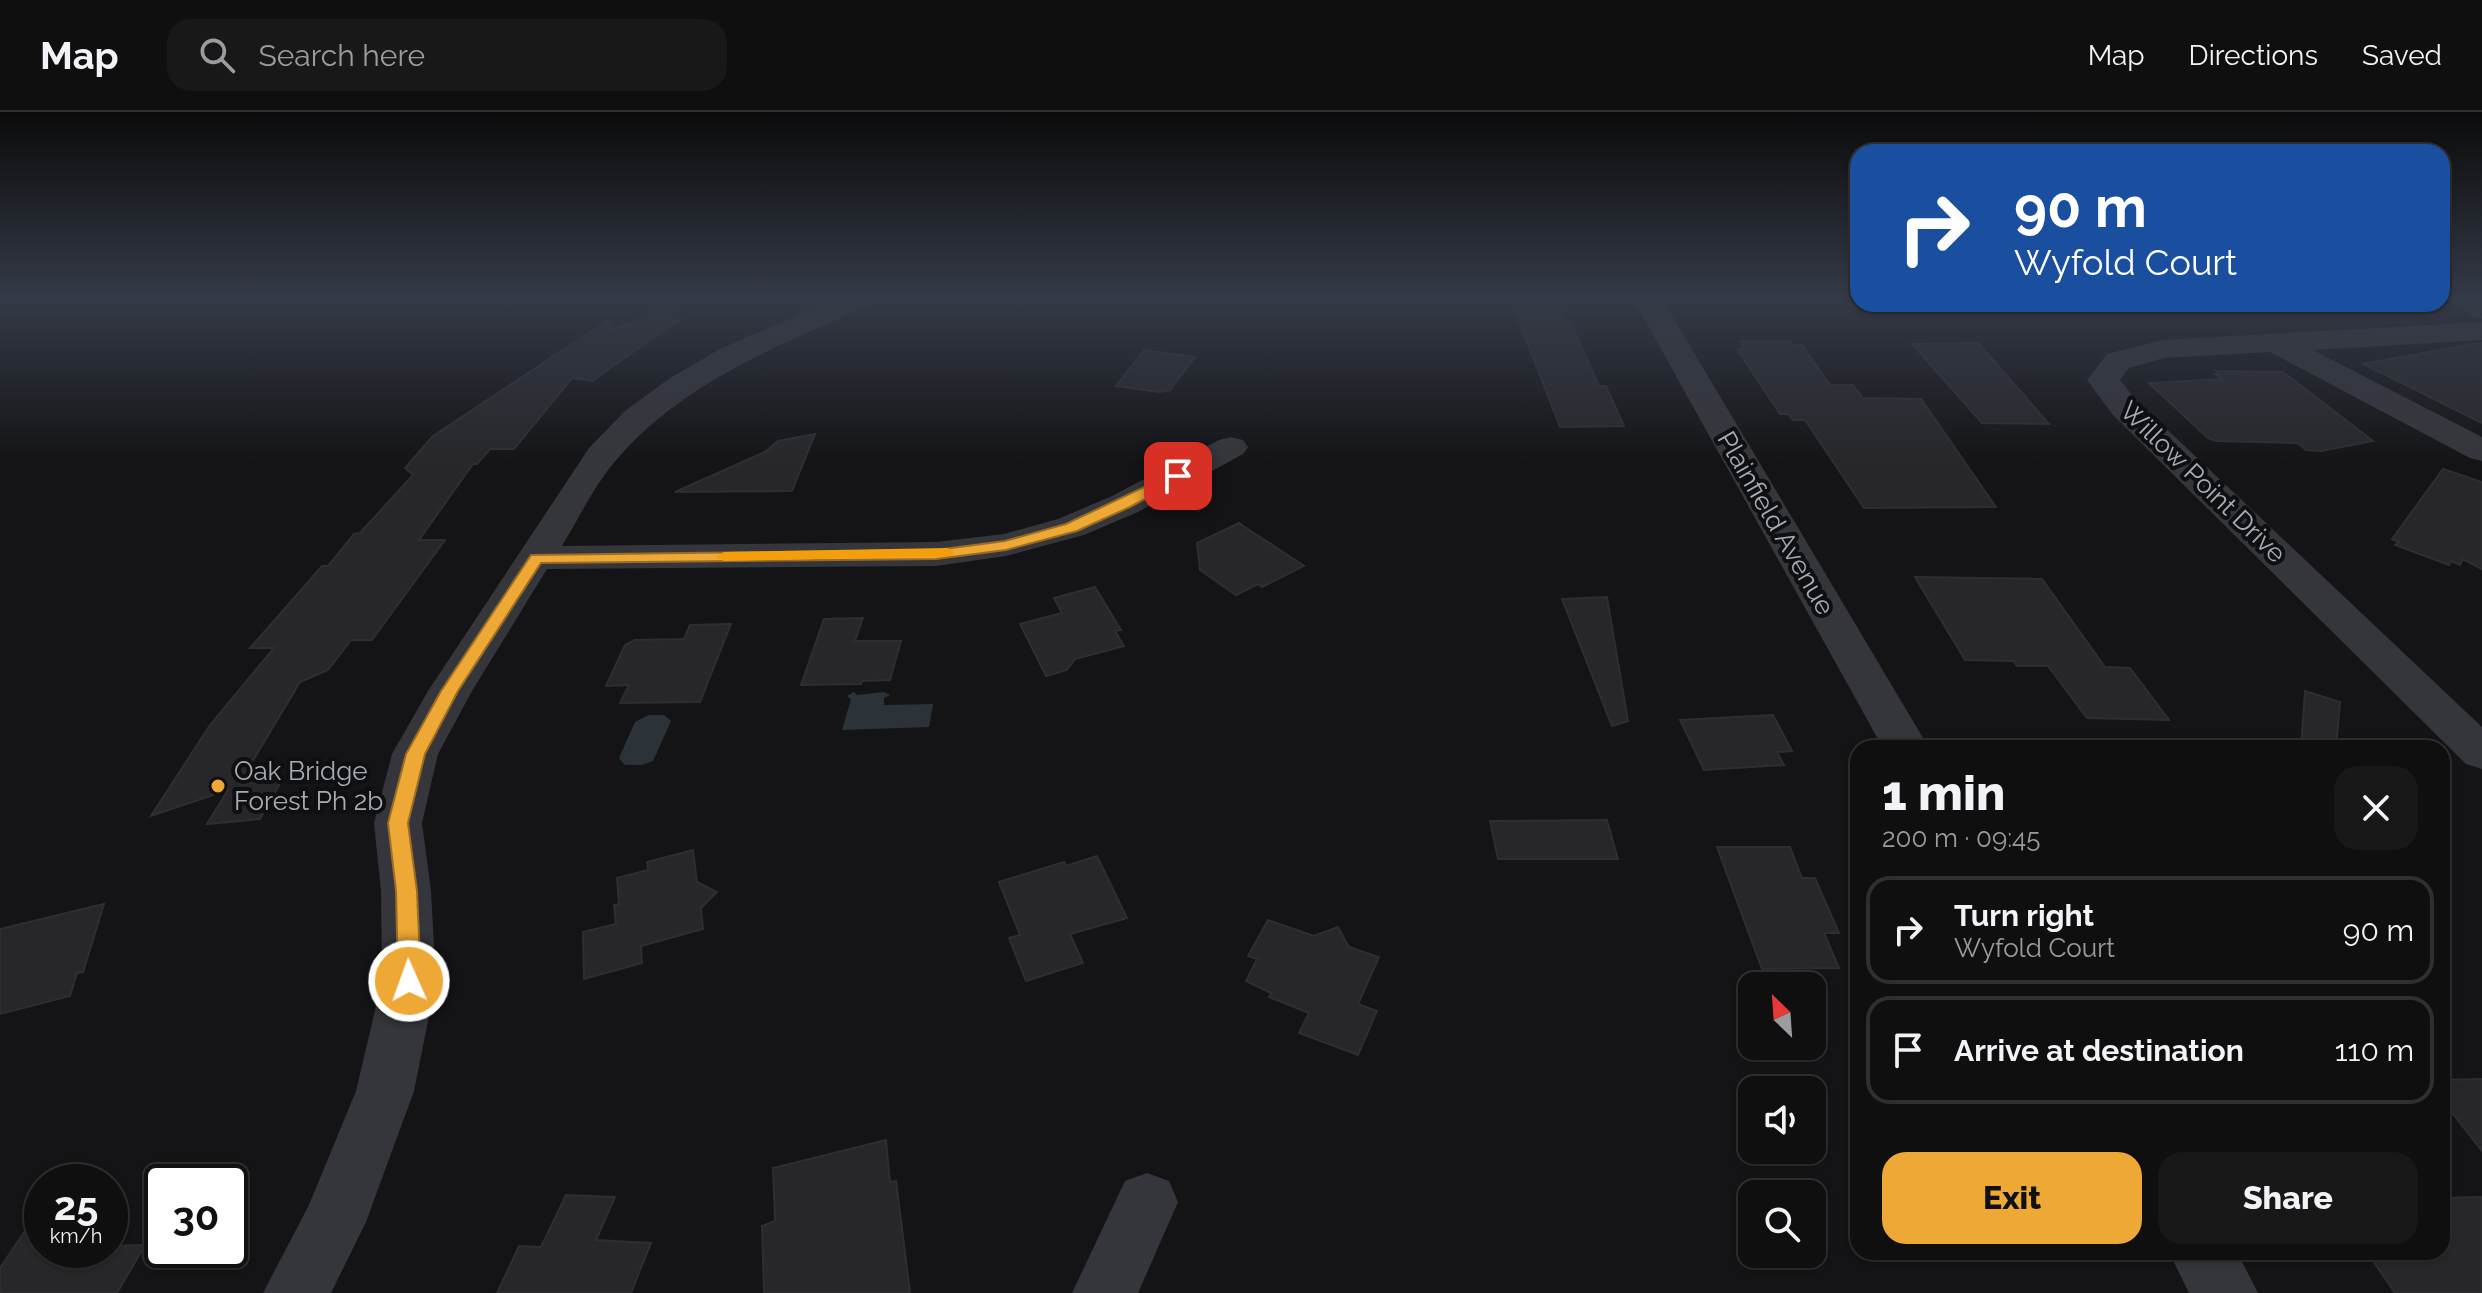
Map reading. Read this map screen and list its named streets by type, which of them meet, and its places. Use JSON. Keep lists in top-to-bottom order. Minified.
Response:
{"streets":{"street":["Willow Point Drive","Plainfield Avenue"]},"places":["Oak Bridge Forest Ph 2b"],"north":"top left","page":{"header":"Map","search":"Search here","nav":["Map","Directions","Saved"],"turn":["90 m","Wyfold Court"],"heading":["1 min","200 m · 09:45"],"list":[{"name":"Turn right","note":"Wyfold Court","value":"90 m"},{"name":"Arrive at destination","value":"110 m"}],"buttons":["Exit","Share"],"speed":"25 km/h","limit":"30"}}
